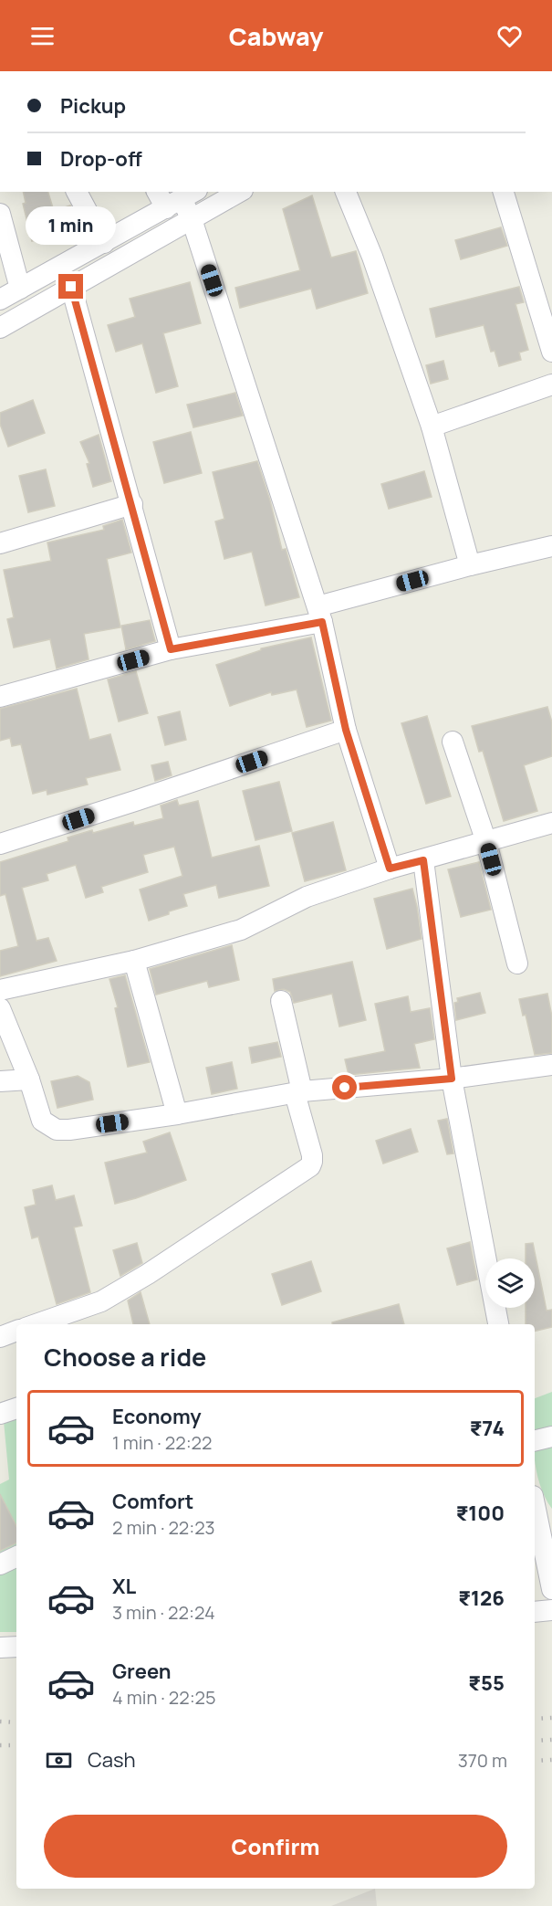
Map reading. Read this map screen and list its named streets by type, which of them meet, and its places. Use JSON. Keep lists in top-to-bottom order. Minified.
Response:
{"page":{"header":"Cabway","banner":["Pickup","Drop-off"],"bubble":"1 min","heading":"Choose a ride","list":[{"name":"Economy","note":"1 min · 22:22","value":"₹74"},{"name":"Comfort","note":"2 min · 22:23","value":"₹100"},{"name":"XL","note":"3 min · 22:24","value":"₹126"},{"name":"Green","note":"4 min · 22:25","value":"₹55"}],"pay":["Cash","370 m"],"buttons":"Confirm"}}
